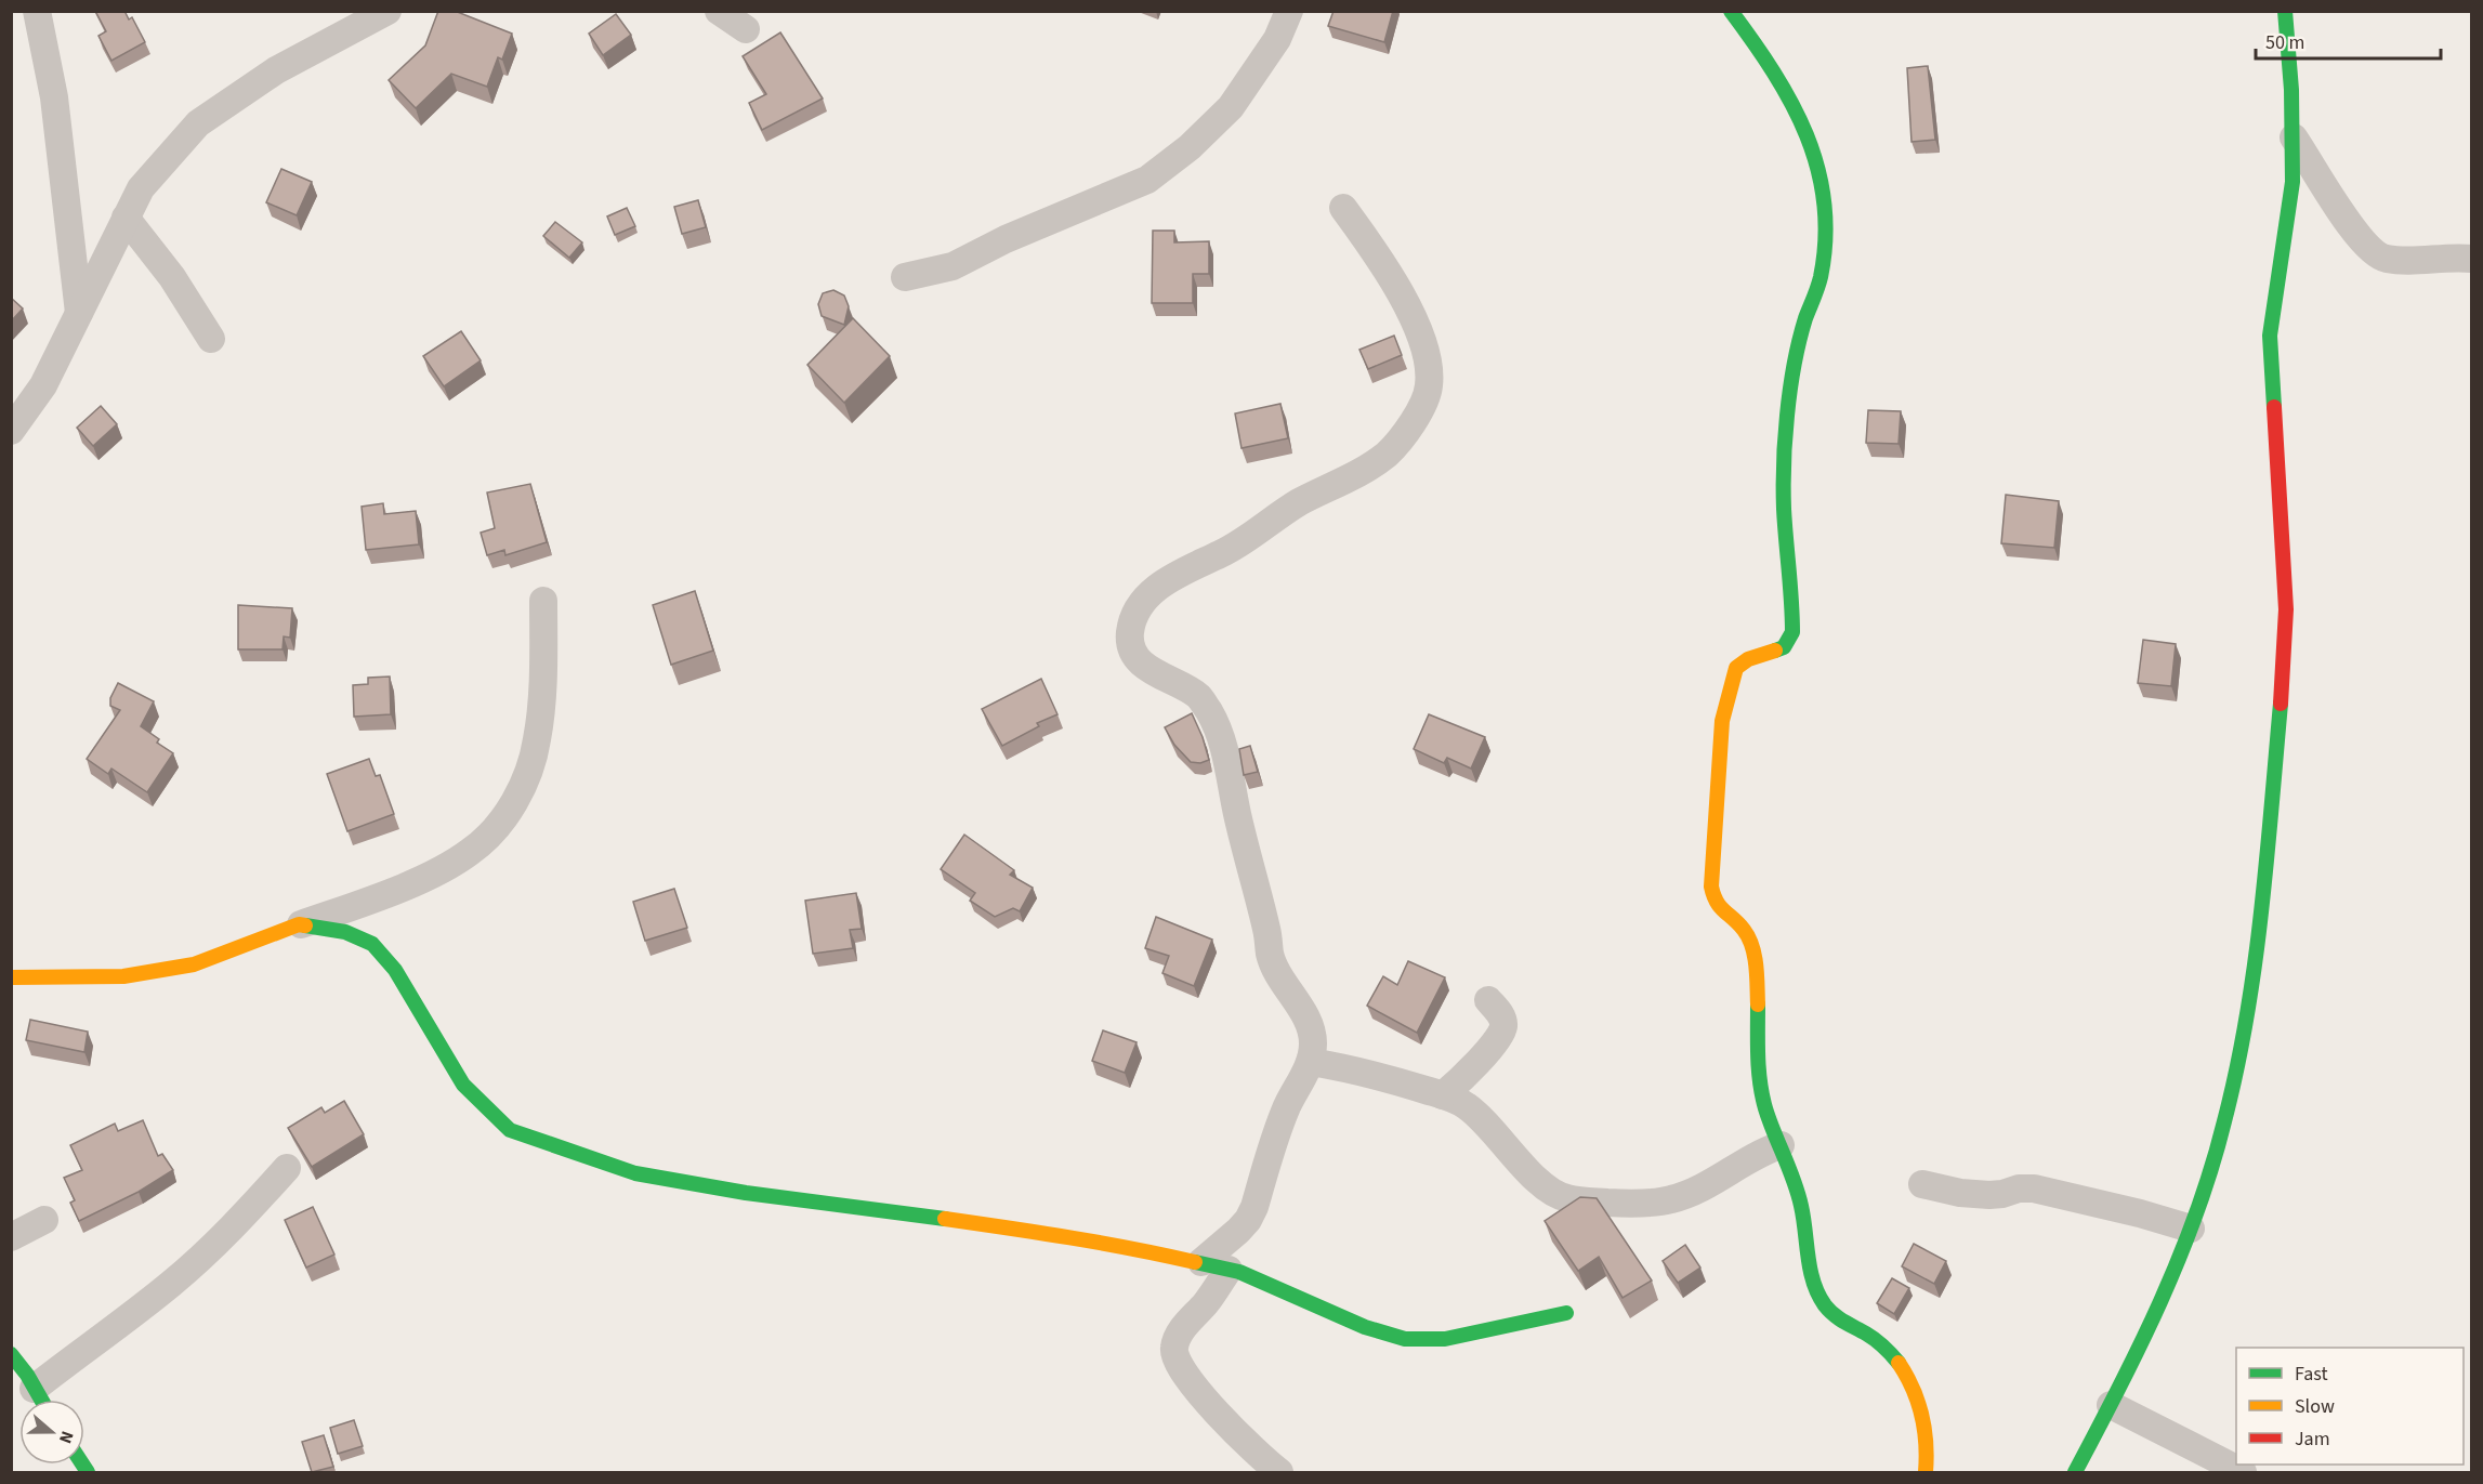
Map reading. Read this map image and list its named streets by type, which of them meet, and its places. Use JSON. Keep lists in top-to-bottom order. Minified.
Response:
{"legend":["Fast","Slow","Jam"],"scale_bar":"50 m","north":"right"}
